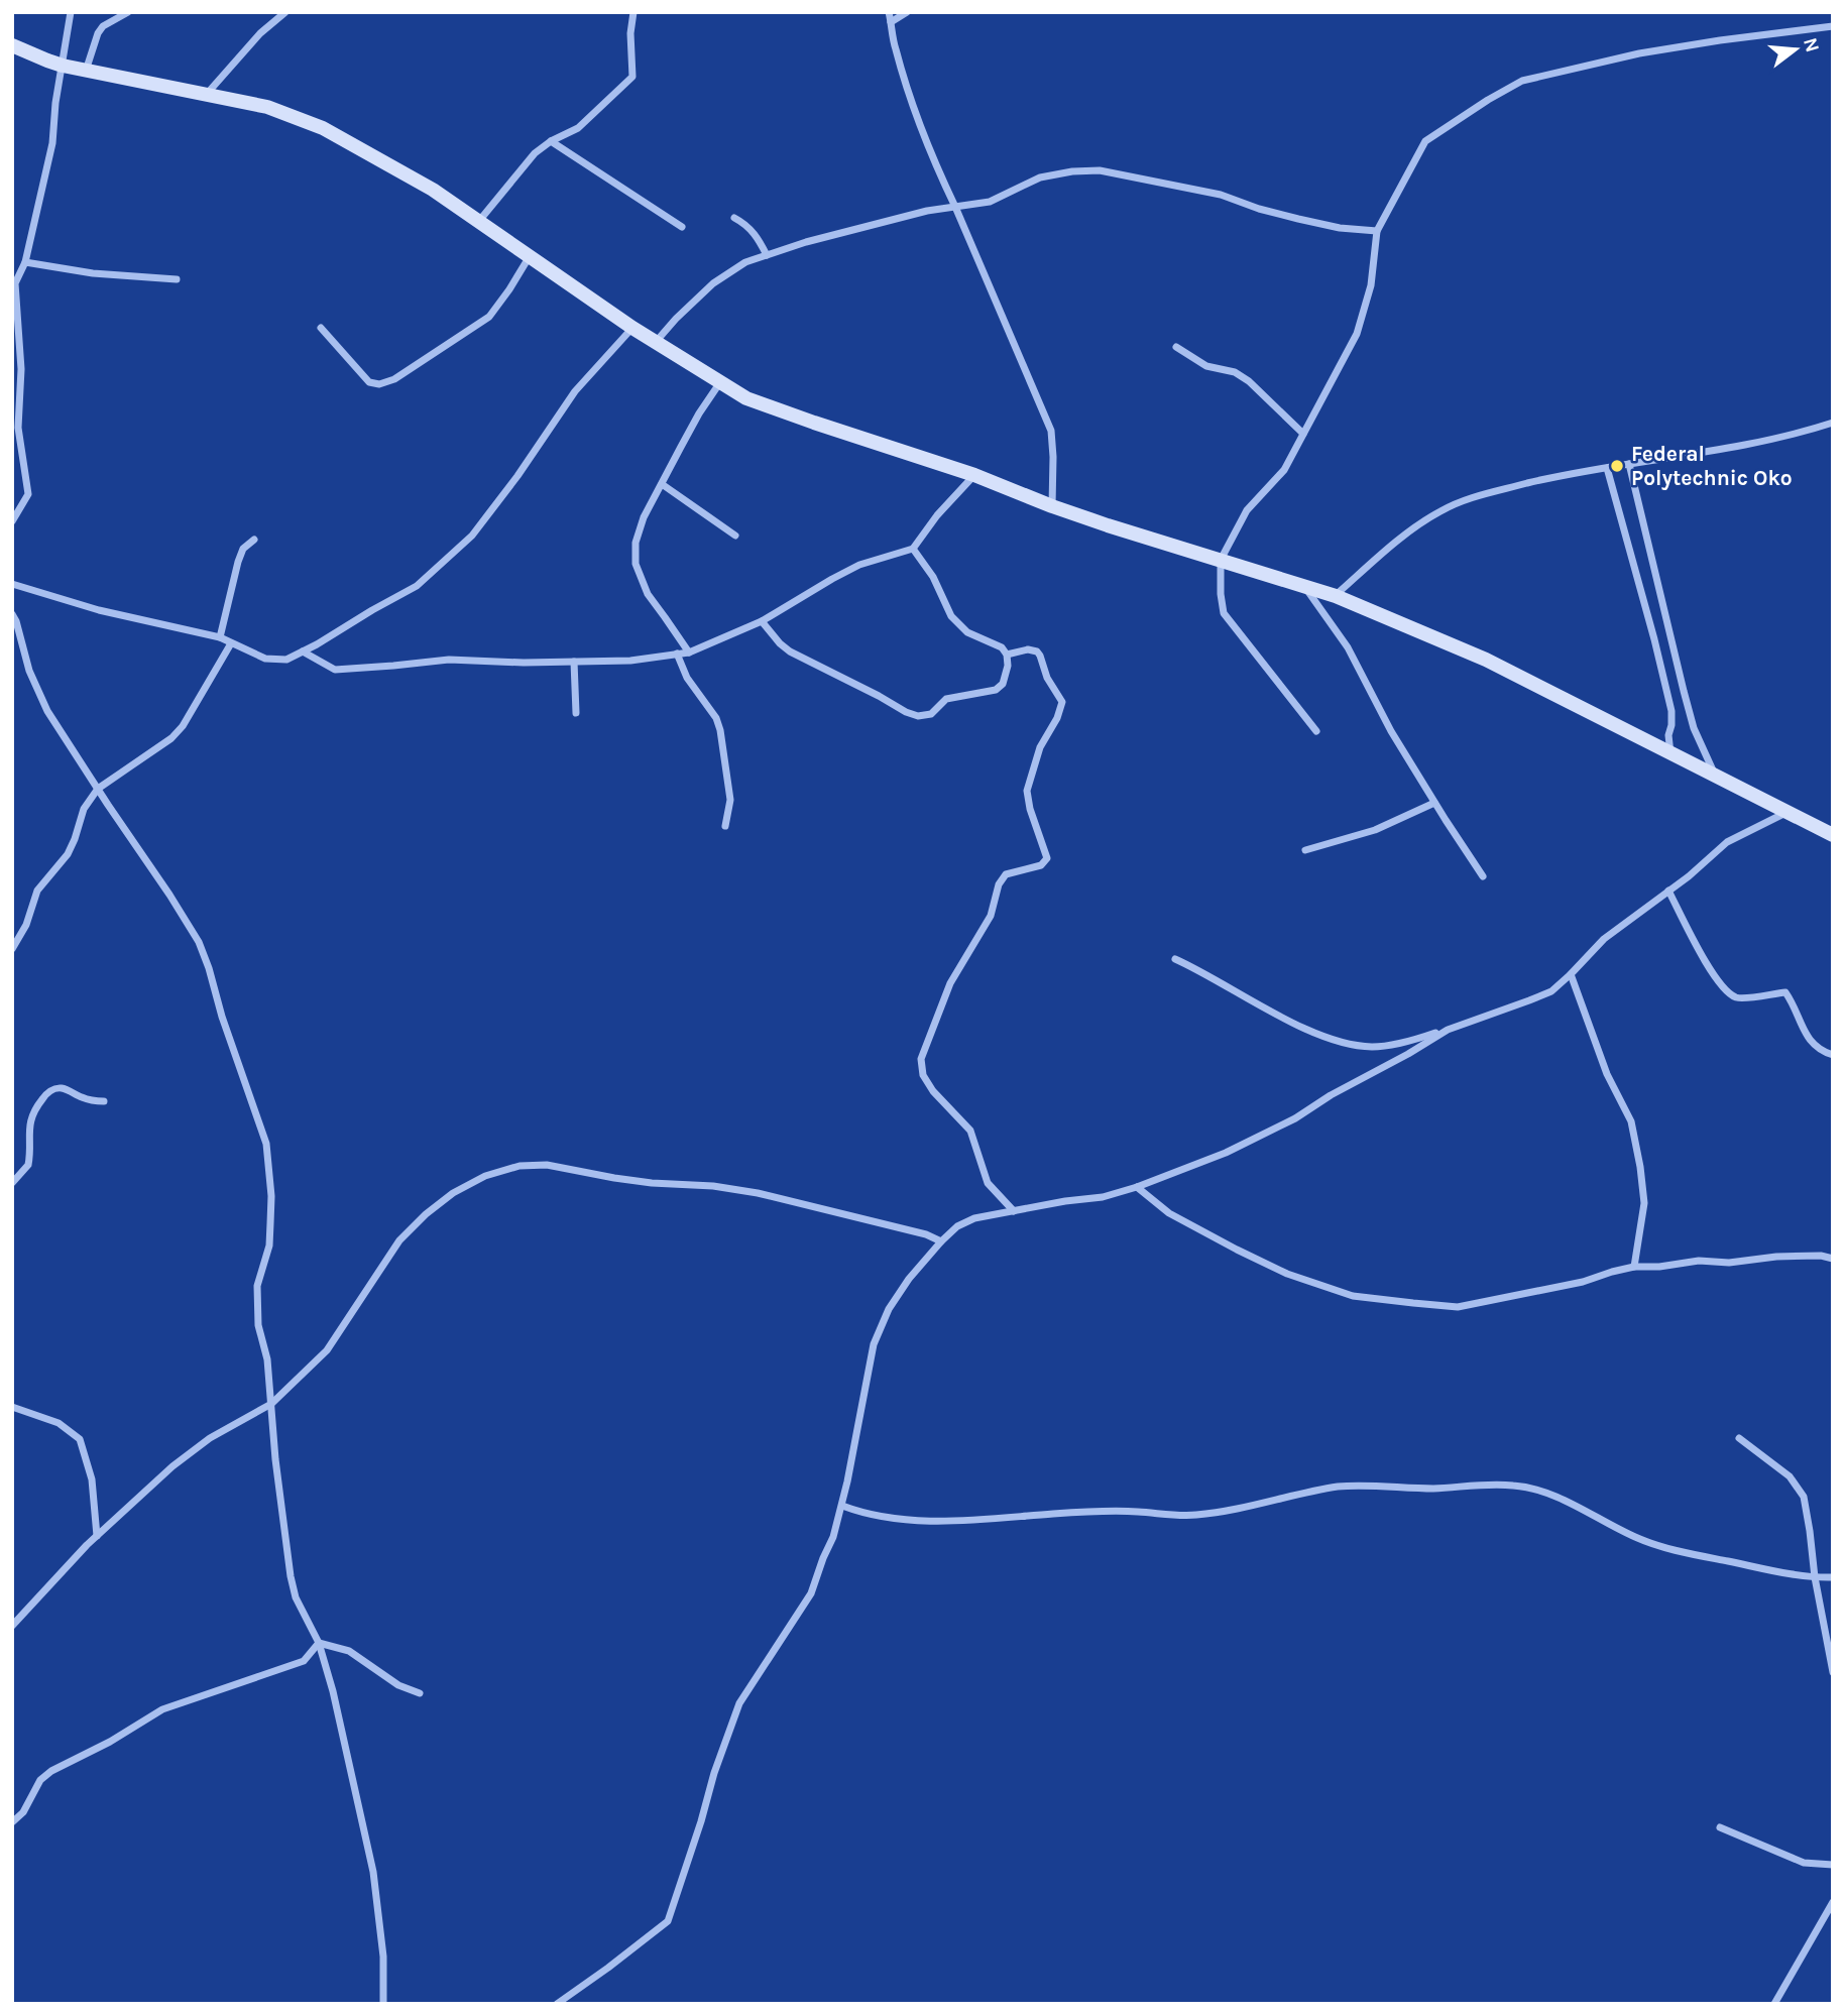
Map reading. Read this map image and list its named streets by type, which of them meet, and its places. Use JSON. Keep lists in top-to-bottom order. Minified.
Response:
{"places":["Federal Polytechnic Oko"],"north":"right"}
